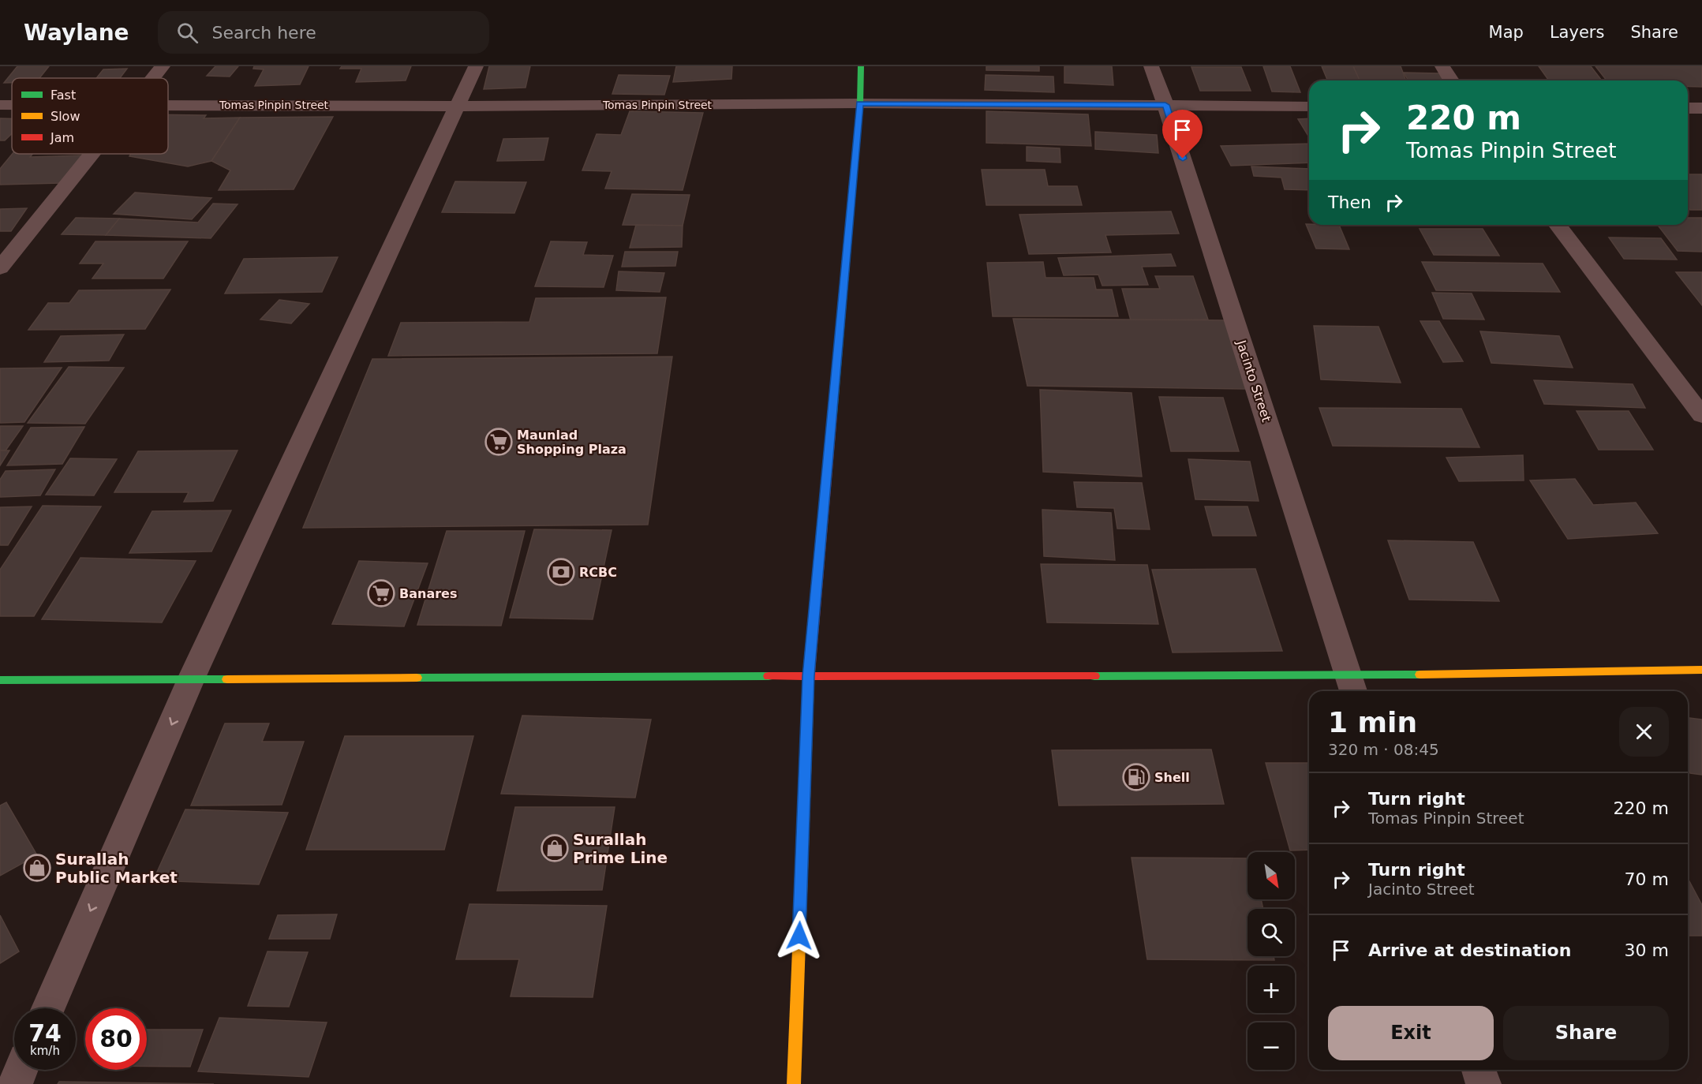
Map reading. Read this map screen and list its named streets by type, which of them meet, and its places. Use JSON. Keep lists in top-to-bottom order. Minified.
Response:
{"streets":{"street":["Tomas Pinpin Street","Jacinto Street"]},"crossings":[["Tomas Pinpin Street","Jacinto Street"]],"places":{"supermarket":["Maunlad Shopping Plaza","Banares"],"bank":["RCBC"],"fuel station":["Shell"],"shop":["Surallah Prime Line","Surallah Public Market"]},"legend":["Fast","Slow","Jam"],"north":"bottom right","page":{"header":"Waylane","search":"Search here","nav":["Map","Layers","Share"],"turn":["220 m","Tomas Pinpin Street"],"then":"Then","heading":["1 min","320 m · 08:45"],"list":[{"name":"Turn right","note":"Tomas Pinpin Street","value":"220 m"},{"name":"Turn right","note":"Jacinto Street","value":"70 m"},{"name":"Arrive at destination","value":"30 m"}],"map_buttons":["+","−"],"buttons":["Exit","Share"],"speed":"74 km/h","limit":"80"}}
